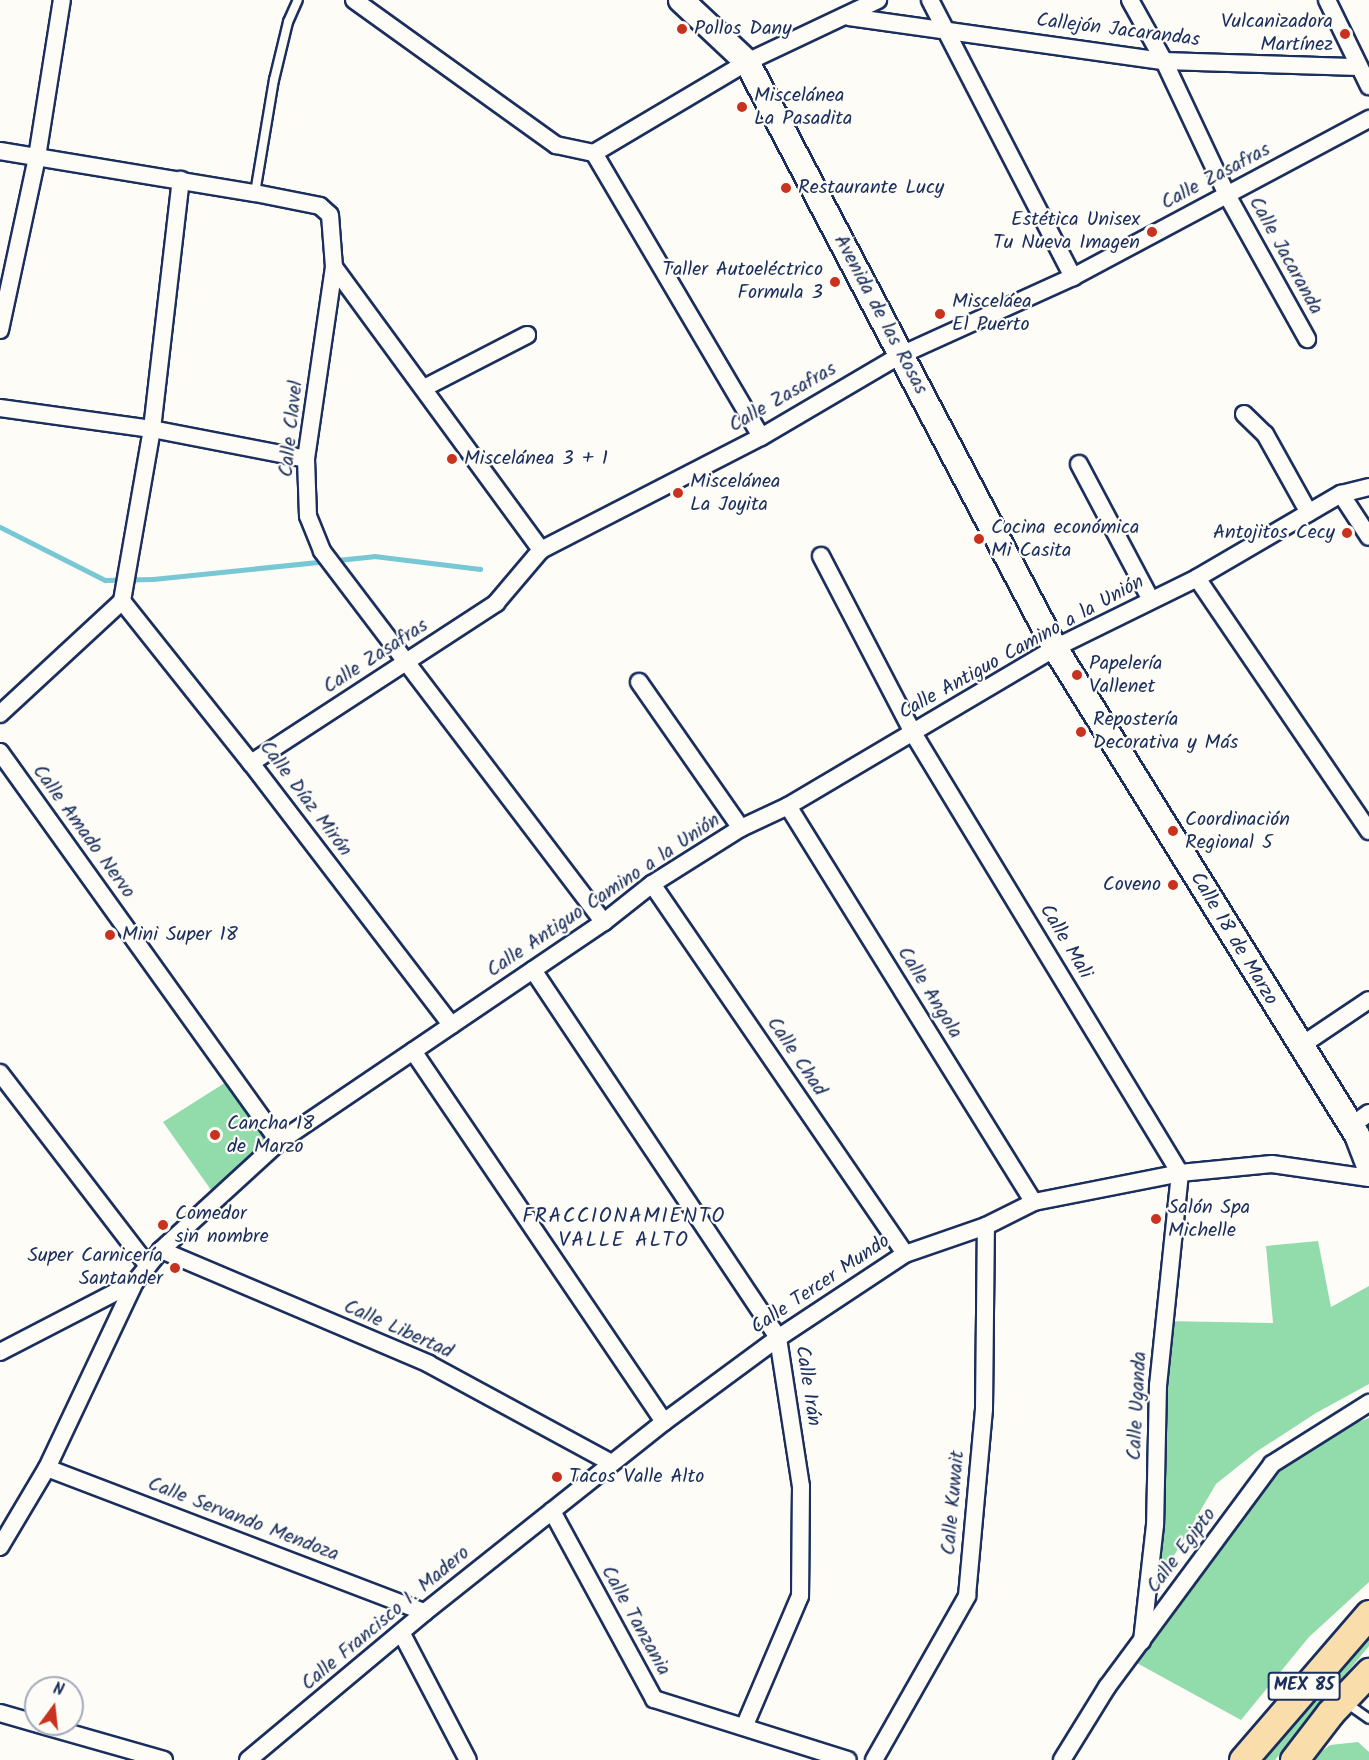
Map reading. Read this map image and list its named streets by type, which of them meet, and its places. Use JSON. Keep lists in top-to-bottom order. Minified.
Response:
{"streets":{"main road":["MEX 85"],"street":["Callejón Jacarandas","Calle Zasafras","Calle Jacaranda","Avenida de las Rosas","Calle Clavel","Calle Antiguo Camino a la Unión","Calle Díaz Mirón","Calle Amado Nervo","Calle 18 de Marzo","Calle Mali","Calle Angola","Calle Chad","Calle Tercer Mundo","Calle Libertad","Calle Irán","Calle Uganda","Calle Kuwait","Calle Servando Mendoza","Calle Egipto","Calle Francisco I. Madero","Calle Tanzania"]},"crossings":[["Callejón Jacarandas","Calle Jacaranda"],["Calle Zasafras","Calle Jacaranda"],["Calle Zasafras","Avenida de las Rosas"],["Calle Zasafras","Calle Clavel"],["Calle Zasafras","Calle Díaz Mirón"],["Avenida de las Rosas","Calle Antiguo Camino a la Unión"],["Avenida de las Rosas","Calle 18 de Marzo"],["Calle Clavel","Calle Antiguo Camino a la Unión"],["Calle Antiguo Camino a la Unión","Calle Díaz Mirón"],["Calle Antiguo Camino a la Unión","Calle Amado Nervo"],["Calle Antiguo Camino a la Unión","Calle 18 de Marzo"],["Calle Antiguo Camino a la Unión","Calle Mali"],["Calle Antiguo Camino a la Unión","Calle Angola"],["Calle Antiguo Camino a la Unión","Calle Chad"],["Calle Antiguo Camino a la Unión","Calle Libertad"],["Calle Antiguo Camino a la Unión","Calle Irán"],["Calle Mali","Calle Tercer Mundo"],["Calle Mali","Calle Uganda"],["Calle Angola","Calle Tercer Mundo"],["Calle Chad","Calle Tercer Mundo"],["Calle Tercer Mundo","Calle Libertad"],["Calle Tercer Mundo","Calle Irán"],["Calle Tercer Mundo","Calle Uganda"],["Calle Tercer Mundo","Calle Kuwait"],["Calle Tercer Mundo","Calle Francisco I. Madero"],["Calle Tercer Mundo","Calle Tanzania"],["Calle Irán","Calle Tanzania"],["Calle Uganda","Calle Egipto"],["Calle Servando Mendoza","Calle Francisco I. Madero"],["Calle Francisco I. Madero","Calle Tanzania"]],"districts":["FRACCIONAMIENTO VALLE ALTO"],"places":["Pollos Dany","Vulcanizadora Martínez","Miscelánea La Pasadita","Restaurante Lucy","Estética Unisex Tu Nueva Imagen","Taller Autoeléctrico Formula 3","Misceláea El Puerto","Miscelánea 3 + 1","Miscelánea La Joyita","Antojitos Cecy","Cocina económica Mi Casita","Papelería Vallenet","Repostería Decorativa y Más","Coordinación Regional 5","Coveno","Mini Super 18","Cancha 18 de Marzo","Salón Spa Michelle","Comedor sin nombre","Super Carnicería Santander","Tacos Valle Alto"],"north":"top"}
